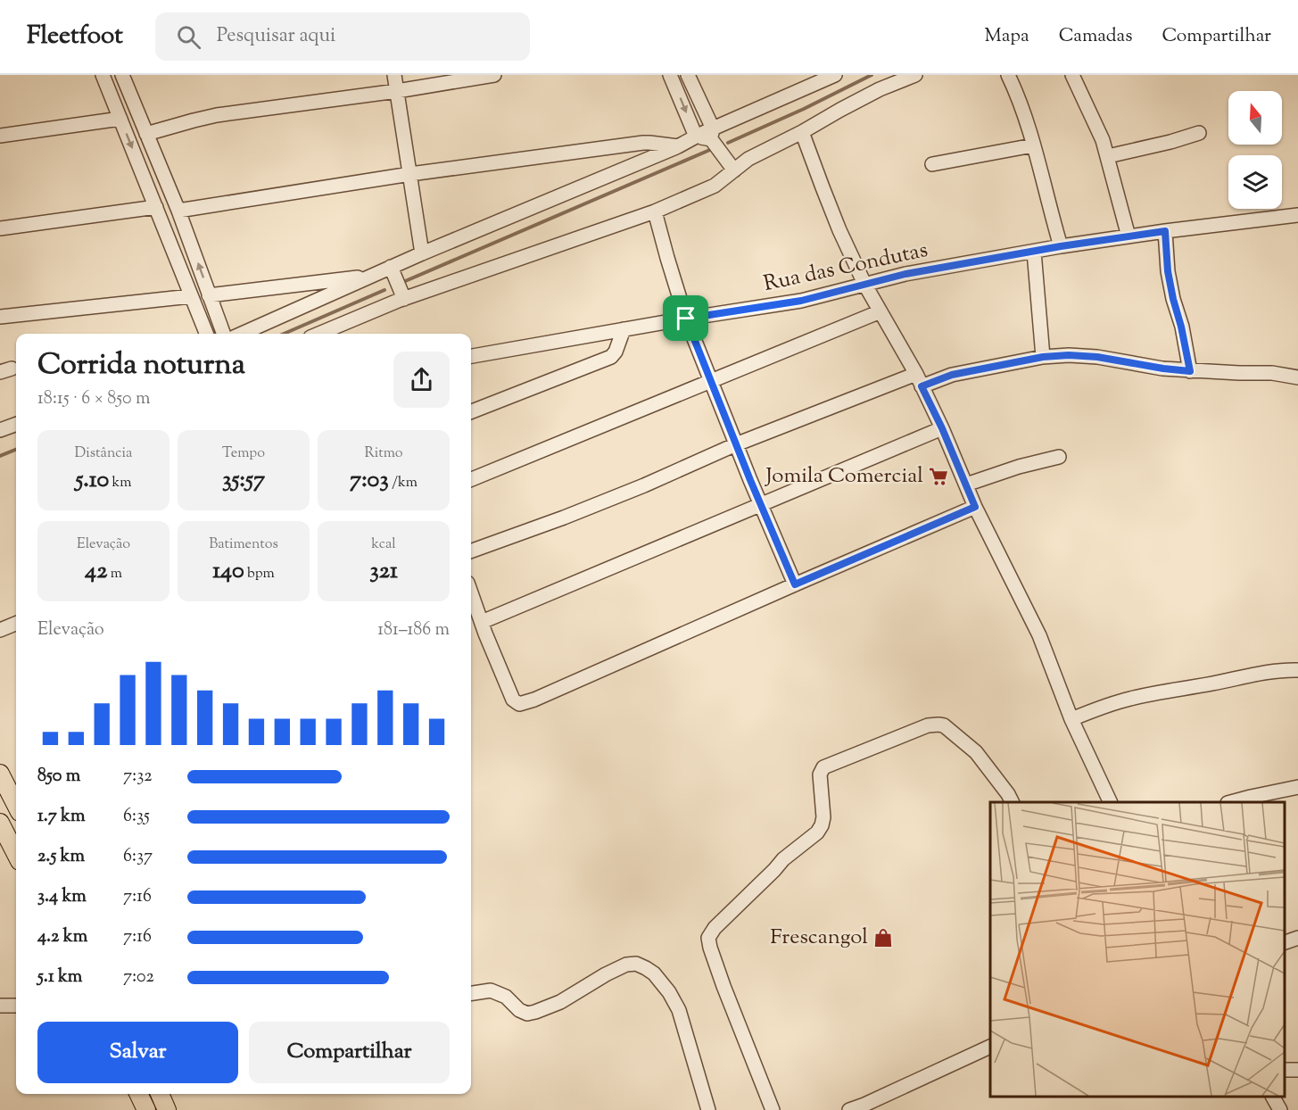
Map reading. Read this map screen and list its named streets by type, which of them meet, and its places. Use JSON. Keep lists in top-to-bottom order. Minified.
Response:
{"streets":{"street":["Rua das Condutas"]},"places":{"supermarket":["Jomila Comercial"],"shop":["Frescangol"]},"north":"top","page":{"header":"Fleetfoot","search":"Pesquisar aqui","nav":["Mapa","Camadas","Compartilhar"],"heading":["Corrida noturna","18:15 · 6 × 850 m"],"stats":[["Distância","5.10 km"],["Tempo","35:57"],["Ritmo","7:03 /km"],["Elevação","42 m"],["Batimentos","140 bpm"],["kcal","321"]],"chart":["Elevação","181–186 m"],"list":[{"name":"850 m","note":"7:32"},{"name":"1.7 km","note":"6:35"},{"name":"2.5 km","note":"6:37"},{"name":"3.4 km","note":"7:16"},{"name":"4.2 km","note":"7:16"},{"name":"5.1 km","note":"7:02"}],"buttons":["Salvar","Compartilhar"]}}
